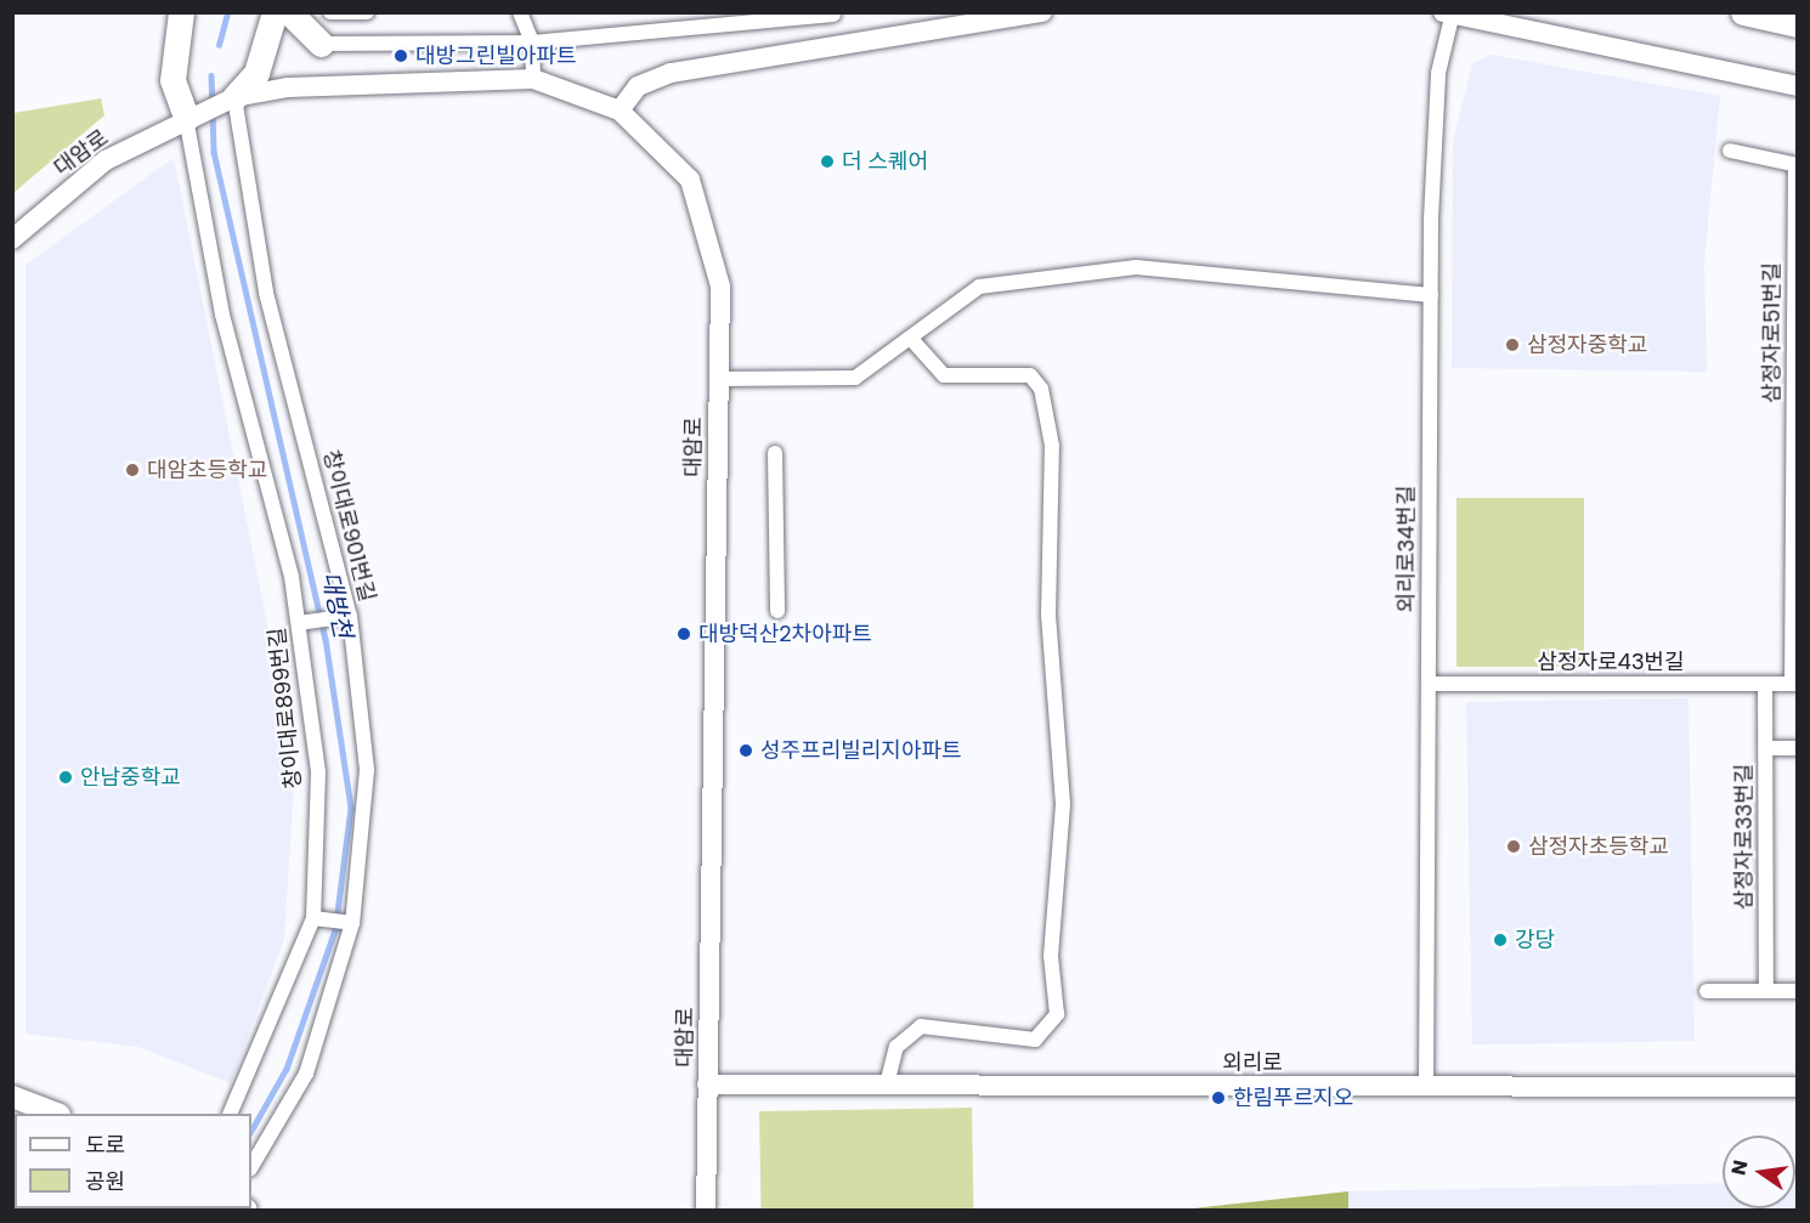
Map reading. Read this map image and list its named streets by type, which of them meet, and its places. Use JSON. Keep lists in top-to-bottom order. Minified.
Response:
{"streets":{"street":["대암로","삼정자로51번길","창이대로901번길","외리로34번길","삼정자로43번길","창이대로899번길","삼정자로33번길","외리로"]},"crossings":[["대암로","창이대로901번길"],["대암로","창이대로899번길"],["대암로","외리로"],["삼정자로51번길","삼정자로43번길"],["외리로34번길","삼정자로43번길"],["외리로34번길","외리로"],["삼정자로43번길","삼정자로33번길"]],"water":["대방천"],"places":["대방그린빌아파트","더 스퀘어","삼정자중학교","대암초등학교","대방덕산2차아파트","성주프리빌리지아파트","안남중학교","삼정자초등학교","강당","한림푸르지오"],"legend":["도로","공원"],"north":"left"}
